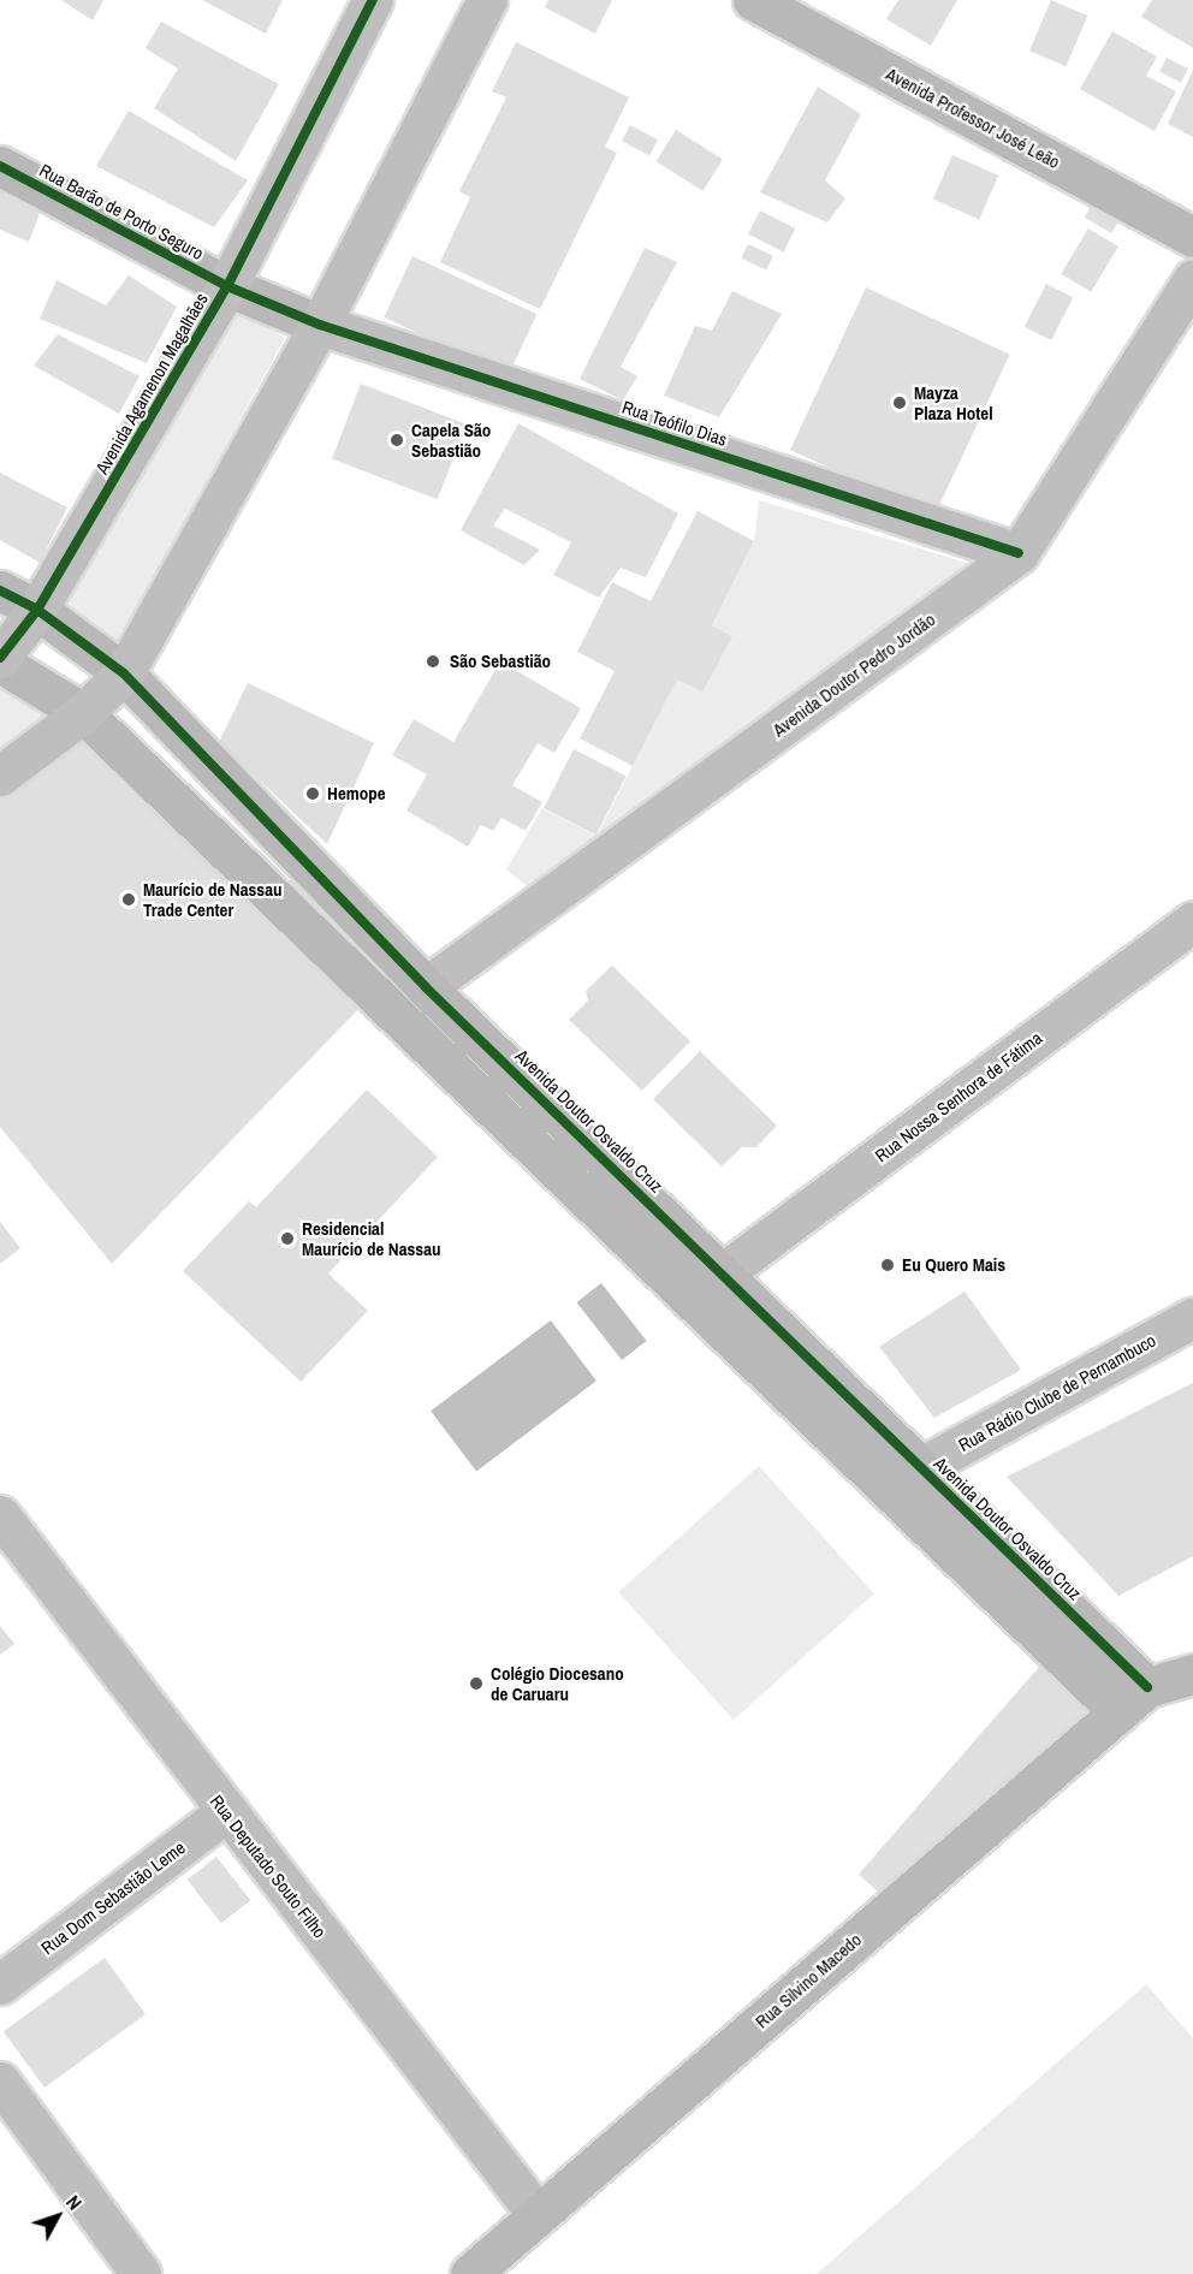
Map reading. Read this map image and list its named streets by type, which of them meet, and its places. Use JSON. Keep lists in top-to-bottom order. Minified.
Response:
{"streets":{"street":["Avenida Professor José Leão","Rua Barão de Porto Seguro","Avenida Agamenon Magalhães","Rua Teófilo Dias","Avenida Doutor Pedro Jordão","Rua Nossa Senhora de Fátima","Avenida Doutor Osvaldo Cruz","Rua Rádio Clube de Pernambuco","Rua Deputado Souto Filho","Rua Dom Sebastião Leme","Rua Silvino Macedo"]},"crossings":[["Rua Barão de Porto Seguro","Avenida Agamenon Magalhães"],["Rua Barão de Porto Seguro","Rua Teófilo Dias"],["Avenida Agamenon Magalhães","Avenida Doutor Osvaldo Cruz"],["Rua Teófilo Dias","Avenida Doutor Pedro Jordão"],["Avenida Doutor Pedro Jordão","Avenida Doutor Osvaldo Cruz"],["Rua Nossa Senhora de Fátima","Avenida Doutor Osvaldo Cruz"],["Avenida Doutor Osvaldo Cruz","Rua Rádio Clube de Pernambuco"],["Avenida Doutor Osvaldo Cruz","Rua Silvino Macedo"],["Rua Deputado Souto Filho","Rua Dom Sebastião Leme"],["Rua Deputado Souto Filho","Rua Silvino Macedo"]],"places":["Mayza Plaza Hotel","Capela São Sebastião","São Sebastião","Hemope","Maurício de Nassau Trade Center","Residencial Maurício de Nassau","Eu Quero Mais","Colégio Diocesano de Caruaru"],"north":"top right"}
